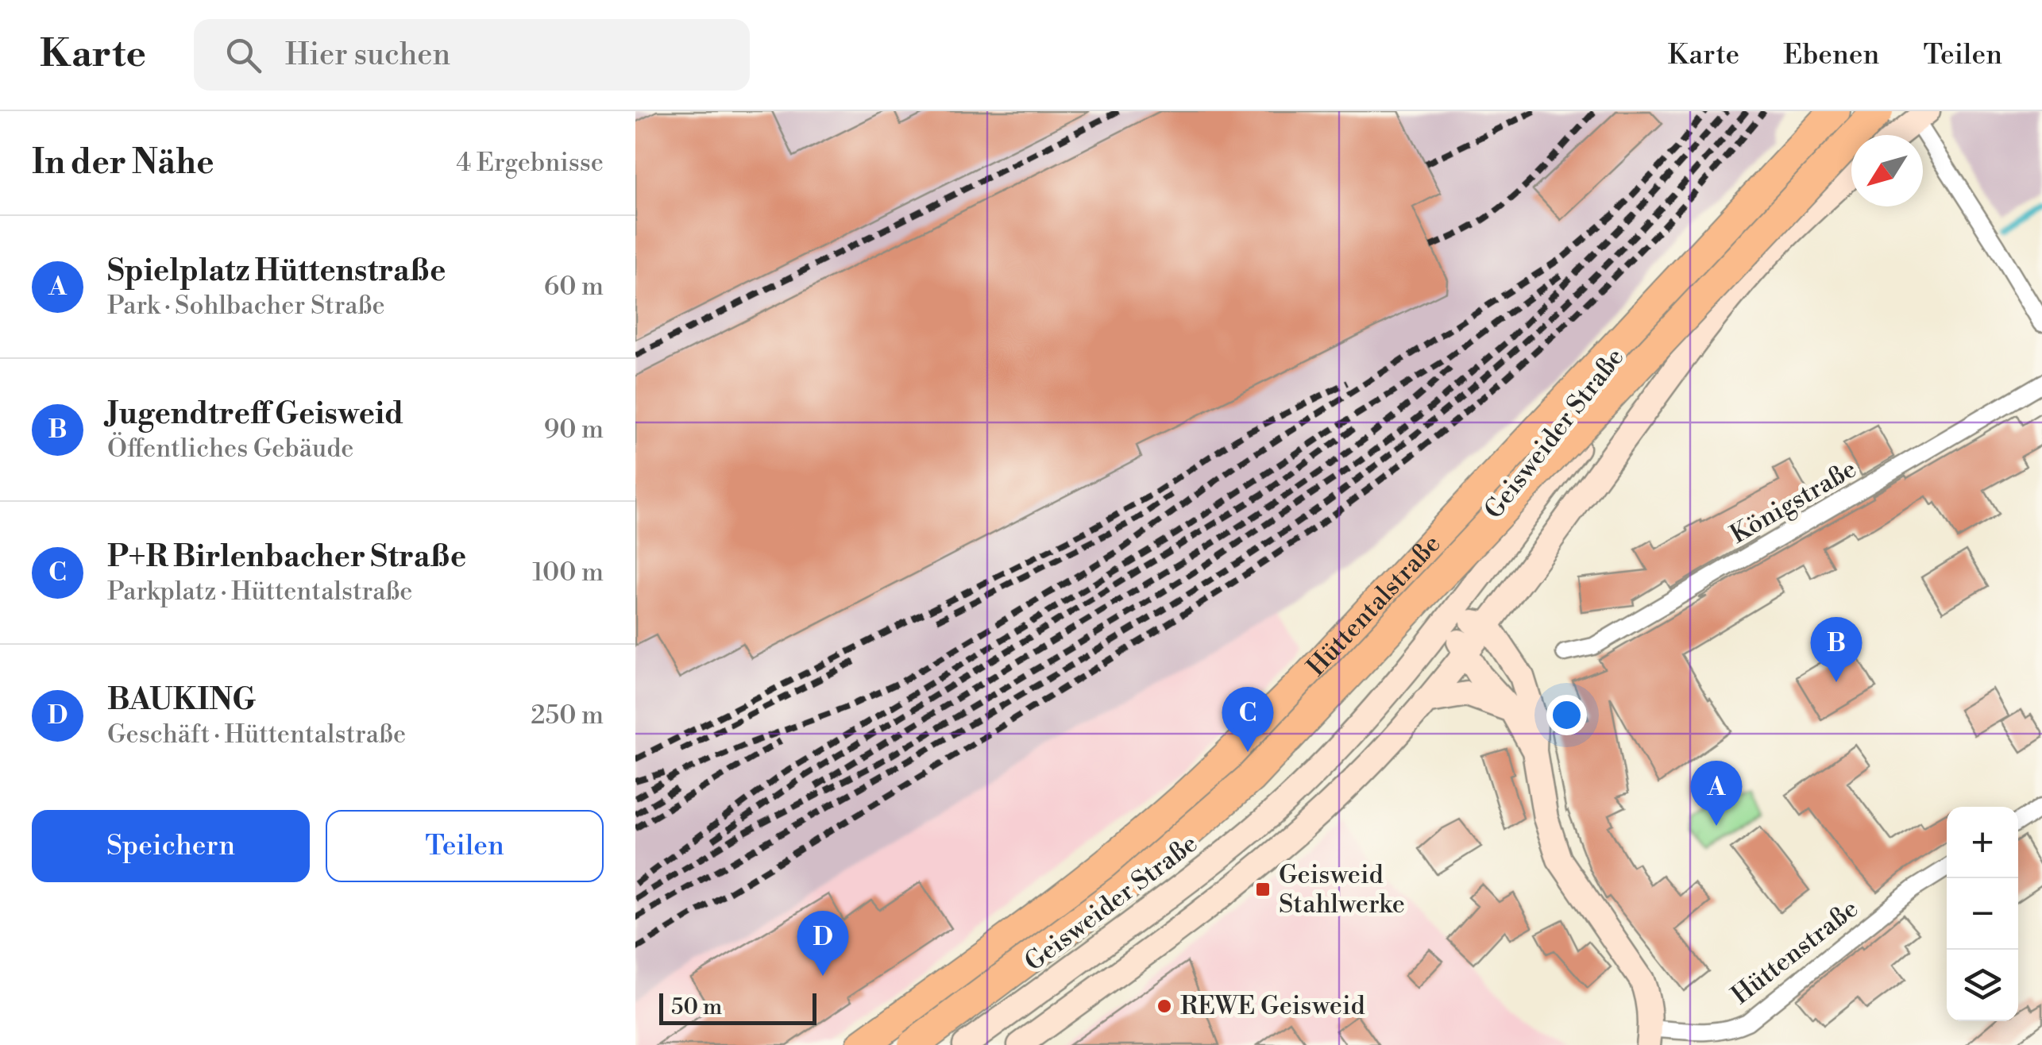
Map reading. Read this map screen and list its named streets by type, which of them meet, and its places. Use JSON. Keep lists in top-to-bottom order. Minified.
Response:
{"streets":{"highway":["Hüttentalstraße"],"main road":["Geisweider Straße"],"street":["Königstraße","Hüttenstraße"]},"crossings":[["Geisweider Straße","Hüttentalstraße"]],"places":{"transit":["Geisweid Stahlwerke"],"other":["REWE Geisweid"]},"scale_bar":"50 m","north":"bottom left","page":{"header":"Karte","search":"Hier suchen","nav":["Karte","Ebenen","Teilen"],"heading":["In der Nähe","4 Ergebnisse"],"list":[{"mark":"A","name":"Spielplatz Hüttenstraße","note":"Park · Sohlbacher Straße","value":"60 m"},{"mark":"B","name":"Jugendtreff Geisweid","note":"Öffentliches Gebäude","value":"90 m"},{"mark":"C","name":"P+R Birlenbacher Straße","note":"Parkplatz · Hüttentalstraße","value":"100 m"},{"mark":"D","name":"BAUKING","note":"Geschäft · Hüttentalstraße","value":"250 m"}],"pins":["B","C","A","D"],"buttons":["Speichern","Teilen"],"map_buttons":["+","−"],"scale":"50 m"}}
